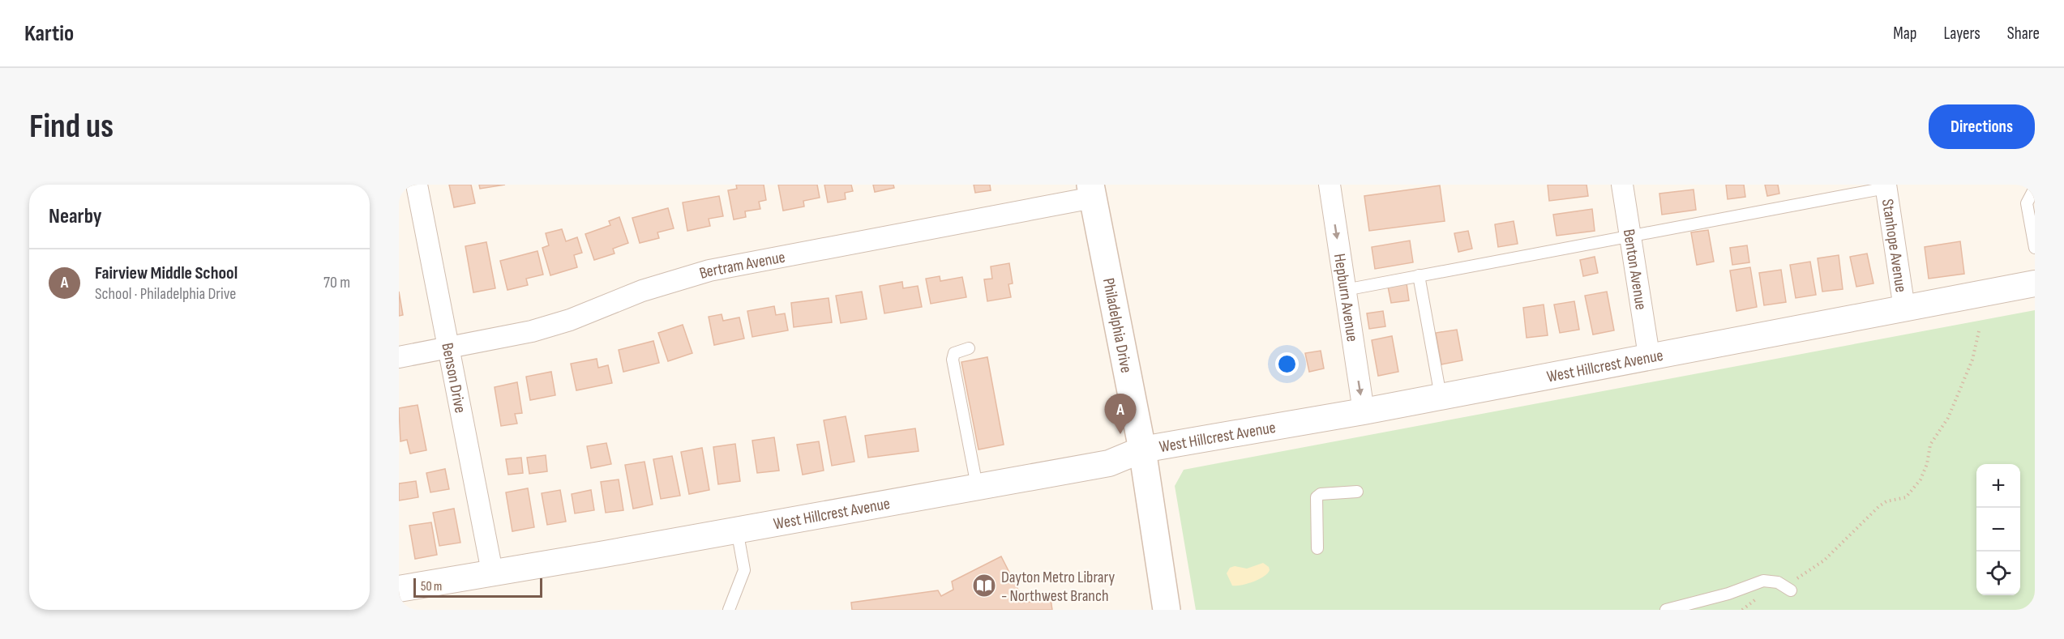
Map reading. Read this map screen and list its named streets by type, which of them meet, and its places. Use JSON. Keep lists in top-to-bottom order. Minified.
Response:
{"streets":{"main road":["Philadelphia Drive"],"street":["Stanhope Avenue","Bertram Avenue","Benton Avenue","Hepburn Avenue","West Hillcrest Avenue","Benson Drive"]},"crossings":[["Stanhope Avenue","West Hillcrest Avenue"],["Bertram Avenue","Philadelphia Drive"],["Bertram Avenue","Benson Drive"],["Benton Avenue","West Hillcrest Avenue"],["Hepburn Avenue","West Hillcrest Avenue"],["Philadelphia Drive","West Hillcrest Avenue"],["West Hillcrest Avenue","Benson Drive"]],"one_way":["Hepburn Avenue"],"places":{"library":["Dayton Metro Library - Northwest Branch"]},"scale_bar":"50 m","page":{"header":"Kartio","nav":["Map","Layers","Share"],"buttons":"Directions","title":"Find us","heading":"Nearby","list":[{"mark":"A","name":"Fairview Middle School","note":"School · Philadelphia Drive","value":"70 m"}],"pins":"A","map_buttons":["+","−"],"scale":"50 m"}}
